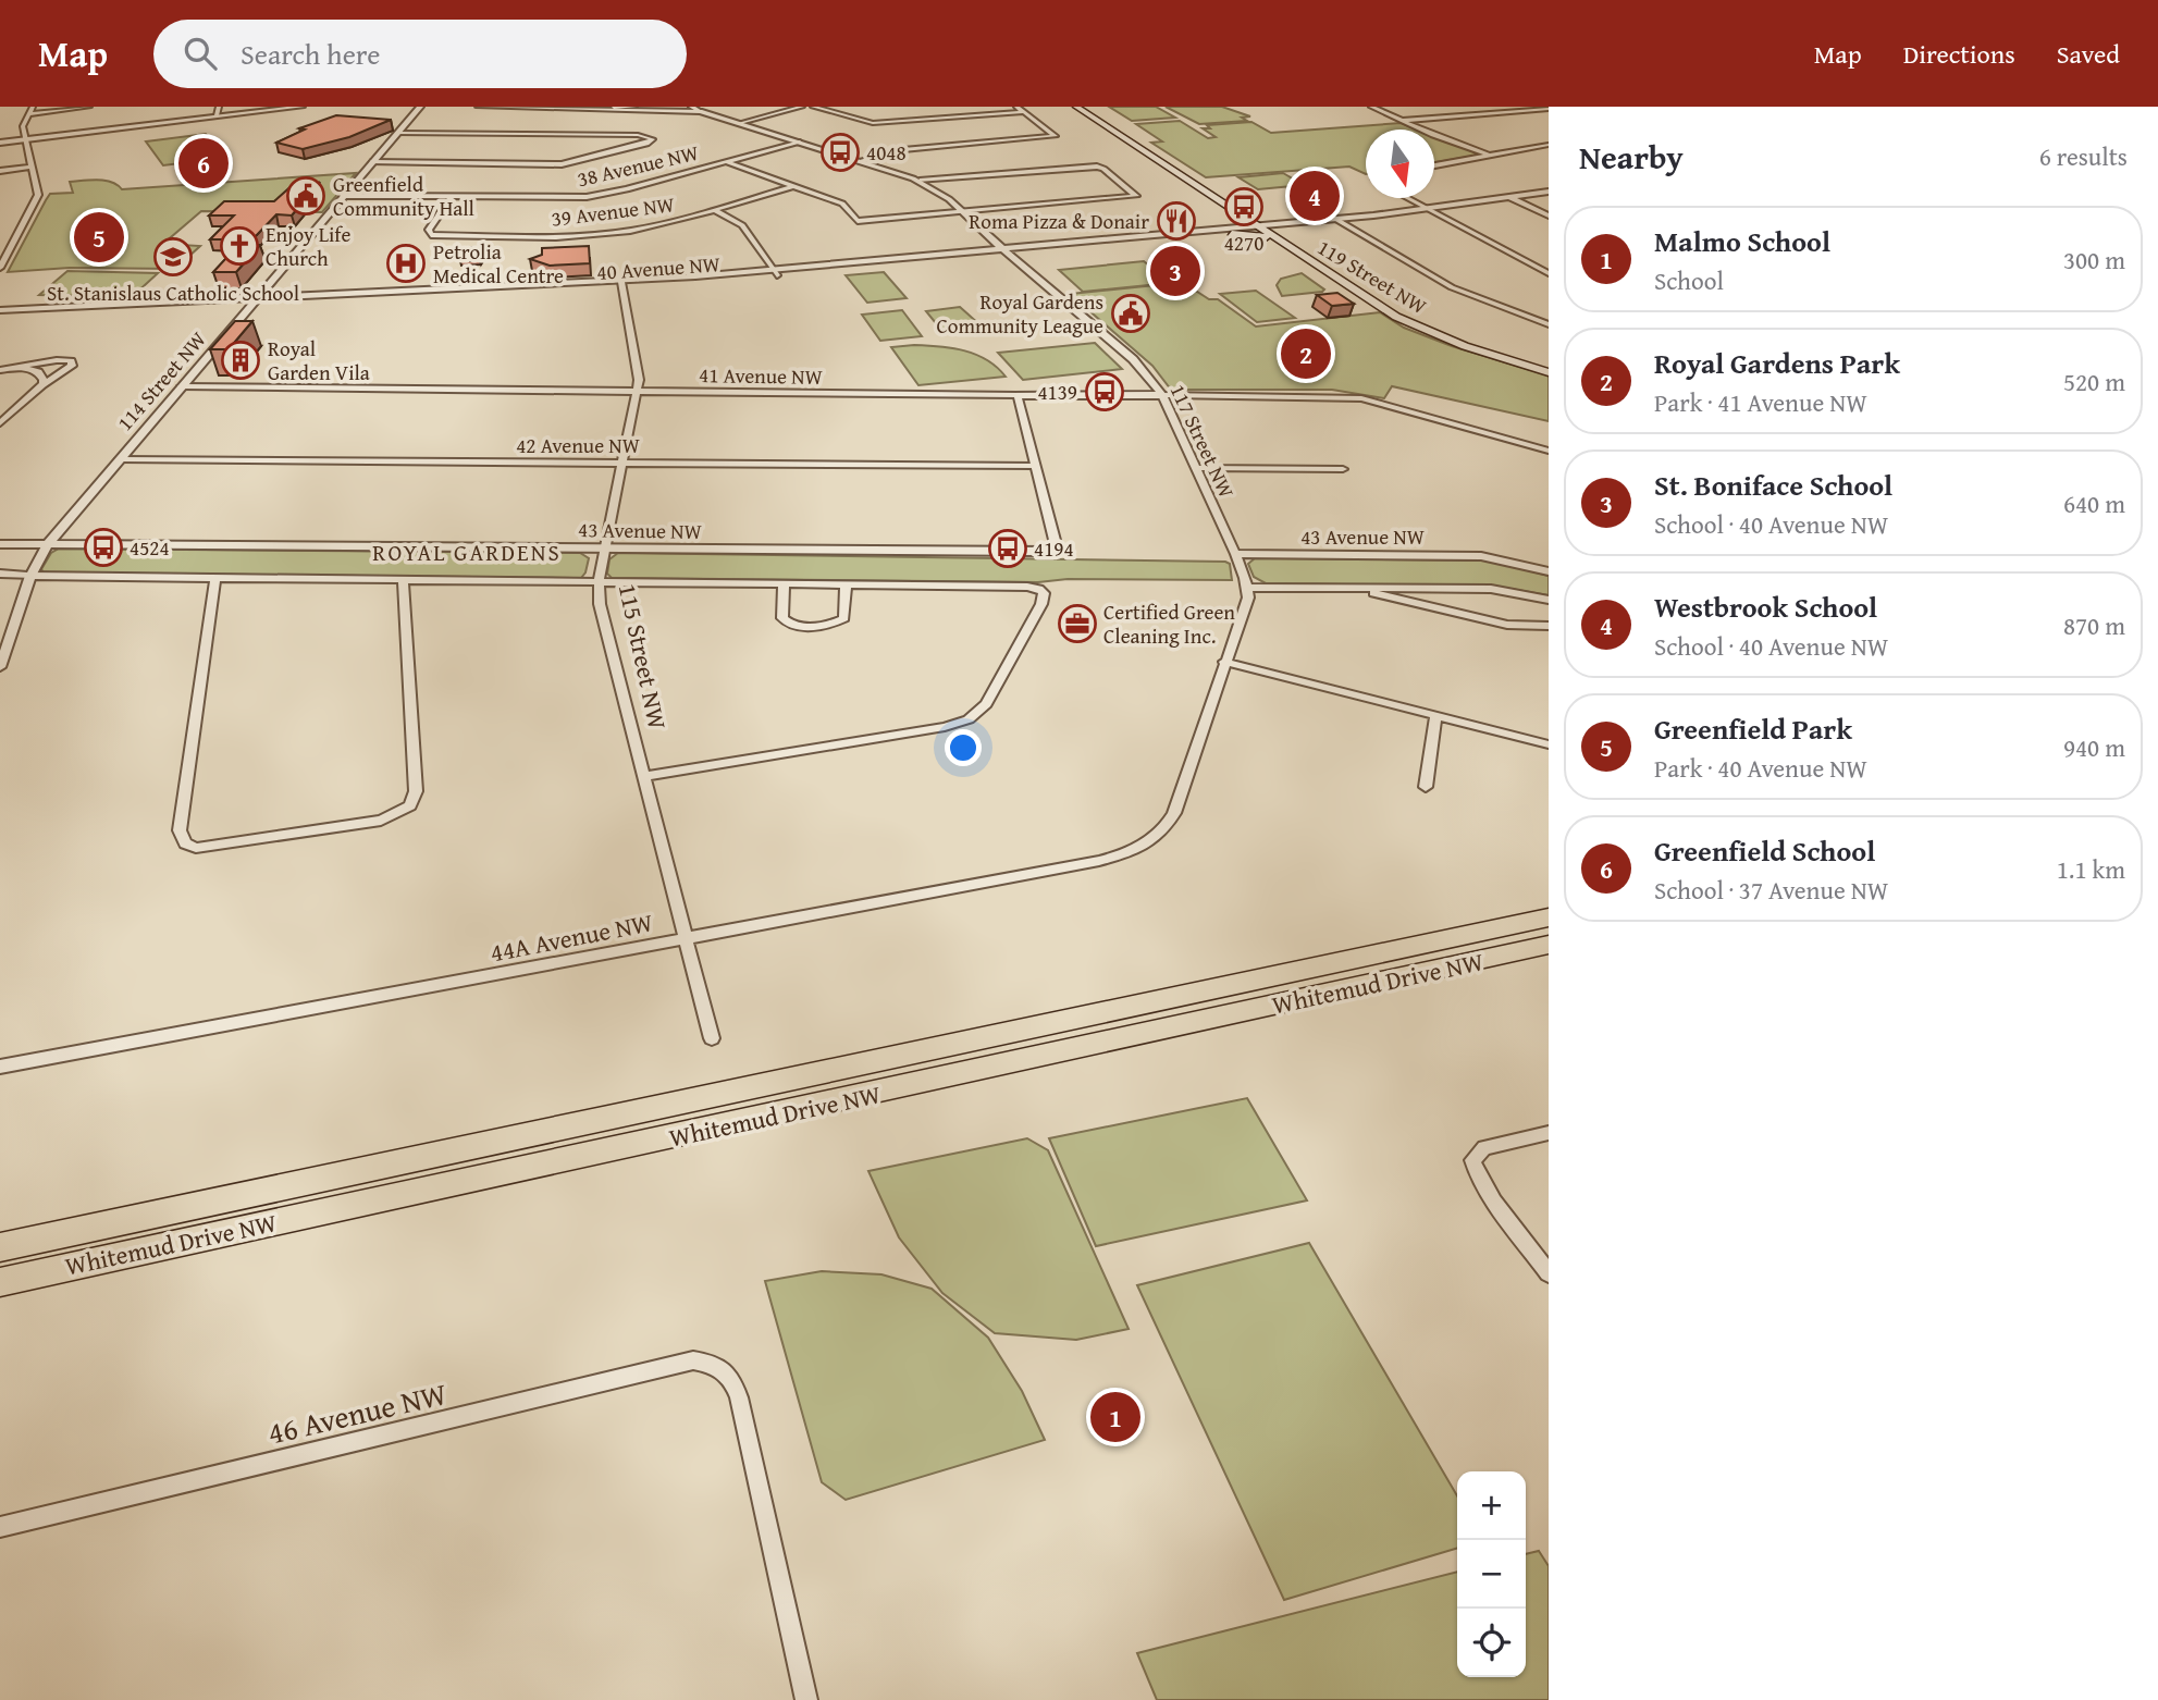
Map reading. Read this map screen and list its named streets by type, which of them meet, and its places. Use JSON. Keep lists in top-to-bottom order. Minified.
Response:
{"streets":{"highway":["Whitemud Drive NW"],"main road":["119 Street NW"],"street":["38 Avenue NW","39 Avenue NW","40 Avenue NW","41 Avenue NW","114 Street NW","117 Street NW","42 Avenue NW","43 Avenue NW","115 Street NW","44A Avenue NW","46 Avenue NW"]},"crossings":[["38 Avenue NW","114 Street NW"],["38 Avenue NW","117 Street NW"],["40 Avenue NW","119 Street NW"],["40 Avenue NW","114 Street NW"],["40 Avenue NW","117 Street NW"],["40 Avenue NW","115 Street NW"],["41 Avenue NW","114 Street NW"],["41 Avenue NW","117 Street NW"],["41 Avenue NW","115 Street NW"],["114 Street NW","42 Avenue NW"],["114 Street NW","43 Avenue NW"],["117 Street NW","43 Avenue NW"],["42 Avenue NW","43 Avenue NW"],["42 Avenue NW","115 Street NW"],["43 Avenue NW","115 Street NW"],["115 Street NW","44A Avenue NW"]],"districts":["ROYAL GARDENS"],"places":{"bus stop":["4048","4270","4139","4524","4194"],"public building":["Greenfield Community Hall","Royal Gardens Community League"],"restaurant":["Roma Pizza & Donair"],"church":["Enjoy Life Church"],"school or university":["St. Stanislaus Catholic School"],"hospital":["Petrolia Medical Centre"],"building":["Royal Garden Vila"],"office":["Certified Green Cleaning Inc."]},"north":"bottom","page":{"header":"Map","search":"Search here","nav":["Map","Directions","Saved"],"heading":["Nearby","6 results"],"pins":["6","4","5","3","2","1"],"list":[{"mark":"1","name":"Malmo School","note":"School","value":"300 m"},{"mark":"2","name":"Royal Gardens Park","note":"Park · 41 Avenue NW","value":"520 m"},{"mark":"3","name":"St. Boniface School","note":"School · 40 Avenue NW","value":"640 m"},{"mark":"4","name":"Westbrook School","note":"School · 40 Avenue NW","value":"870 m"},{"mark":"5","name":"Greenfield Park","note":"Park · 40 Avenue NW","value":"940 m"},{"mark":"6","name":"Greenfield School","note":"School · 37 Avenue NW","value":"1.1 km"}],"map_buttons":["+","−"]}}
